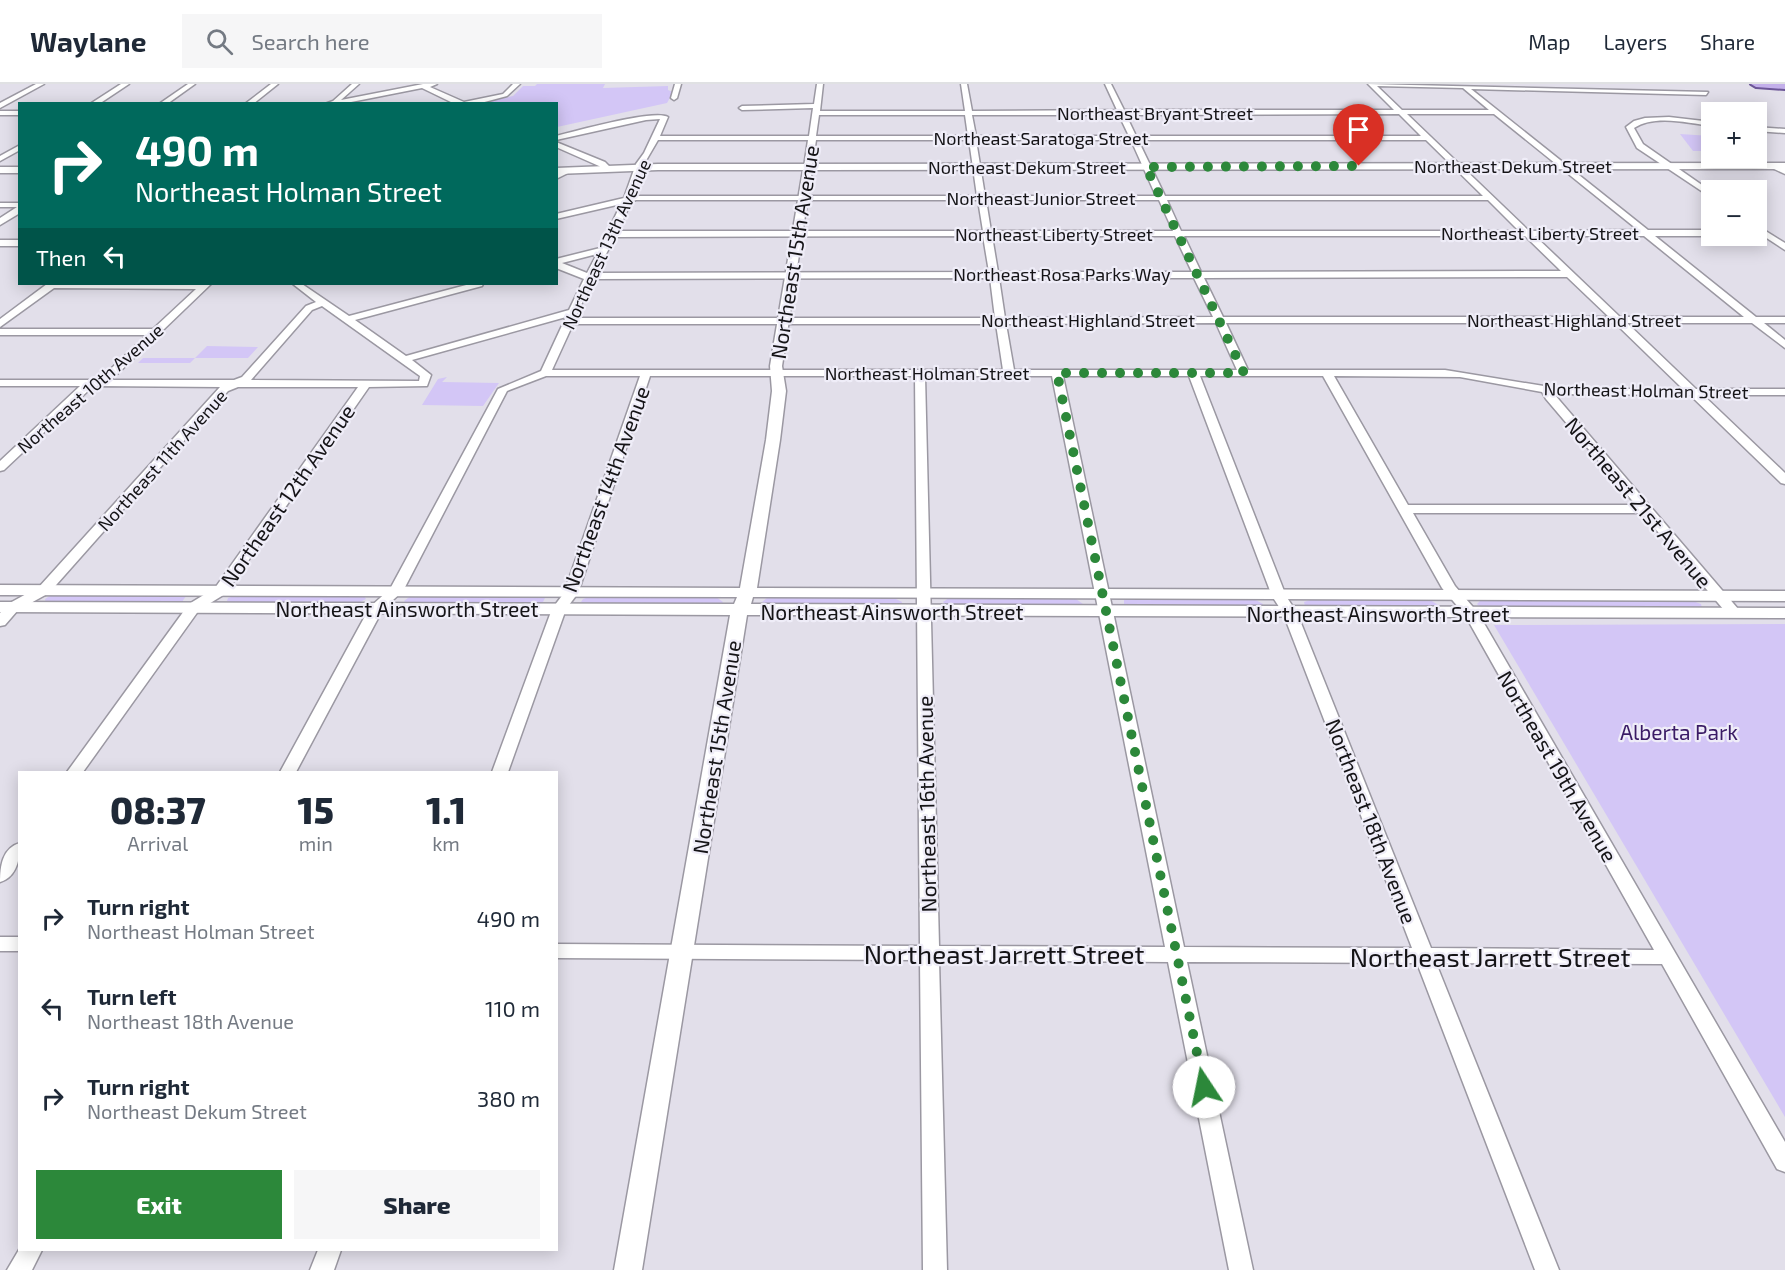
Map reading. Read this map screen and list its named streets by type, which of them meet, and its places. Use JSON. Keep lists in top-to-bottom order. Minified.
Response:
{"streets":{"street":["Northeast Bryant Street","Northeast Saratoga Street","Northeast Dekum Street","Northeast Junior Street","Northeast Liberty Street","Northeast 13th Avenue","Northeast 15th Avenue","Northeast Rosa Parks Way","Northeast Highland Street","Northeast Holman Street","Northeast 10th Avenue","Northeast 11th Avenue","Northeast 14th Avenue","Northeast 12th Avenue","Northeast 21st Avenue","Northeast Ainsworth Street","Northeast 19th Avenue","Northeast 16th Avenue","Northeast 18th Avenue","Northeast Jarrett Street"]},"crossings":[["Northeast Bryant Street","Northeast 15th Avenue"],["Northeast Saratoga Street","Northeast 13th Avenue"],["Northeast Saratoga Street","Northeast 15th Avenue"],["Northeast Dekum Street","Northeast 13th Avenue"],["Northeast Dekum Street","Northeast 15th Avenue"],["Northeast Junior Street","Northeast 13th Avenue"],["Northeast Junior Street","Northeast 15th Avenue"],["Northeast Liberty Street","Northeast 13th Avenue"],["Northeast Liberty Street","Northeast 15th Avenue"],["Northeast 13th Avenue","Northeast Rosa Parks Way"],["Northeast 13th Avenue","Northeast Highland Street"],["Northeast 13th Avenue","Northeast Holman Street"],["Northeast 15th Avenue","Northeast Rosa Parks Way"],["Northeast 15th Avenue","Northeast Highland Street"],["Northeast 15th Avenue","Northeast Holman Street"],["Northeast 15th Avenue","Northeast Ainsworth Street"],["Northeast 15th Avenue","Northeast Jarrett Street"],["Northeast Holman Street","Northeast 14th Avenue"],["Northeast Holman Street","Northeast 21st Avenue"],["Northeast Holman Street","Northeast Ainsworth Street"],["Northeast Holman Street","Northeast 19th Avenue"],["Northeast Holman Street","Northeast 16th Avenue"],["Northeast Holman Street","Northeast 18th Avenue"],["Northeast 11th Avenue","Northeast Ainsworth Street"],["Northeast 14th Avenue","Northeast Ainsworth Street"],["Northeast 12th Avenue","Northeast Ainsworth Street"],["Northeast 21st Avenue","Northeast Ainsworth Street"],["Northeast Ainsworth Street","Northeast 19th Avenue"],["Northeast Ainsworth Street","Northeast 16th Avenue"],["Northeast Ainsworth Street","Northeast 18th Avenue"],["Northeast 19th Avenue","Northeast Jarrett Street"],["Northeast 16th Avenue","Northeast Jarrett Street"],["Northeast 18th Avenue","Northeast Jarrett Street"]],"parks":["Alberta Park"],"page":{"header":"Waylane","search":"Search here","nav":["Map","Layers","Share"],"map_buttons":["+","−"],"turn":["490 m","Northeast Holman Street"],"then":"Then","eta":["08:37","Arrival","15","min","1.1","km"],"list":[{"name":"Turn right","note":"Northeast Holman Street","value":"490 m"},{"name":"Turn left","note":"Northeast 18th Avenue","value":"110 m"},{"name":"Turn right","note":"Northeast Dekum Street","value":"380 m"}],"buttons":["Exit","Share"]}}
